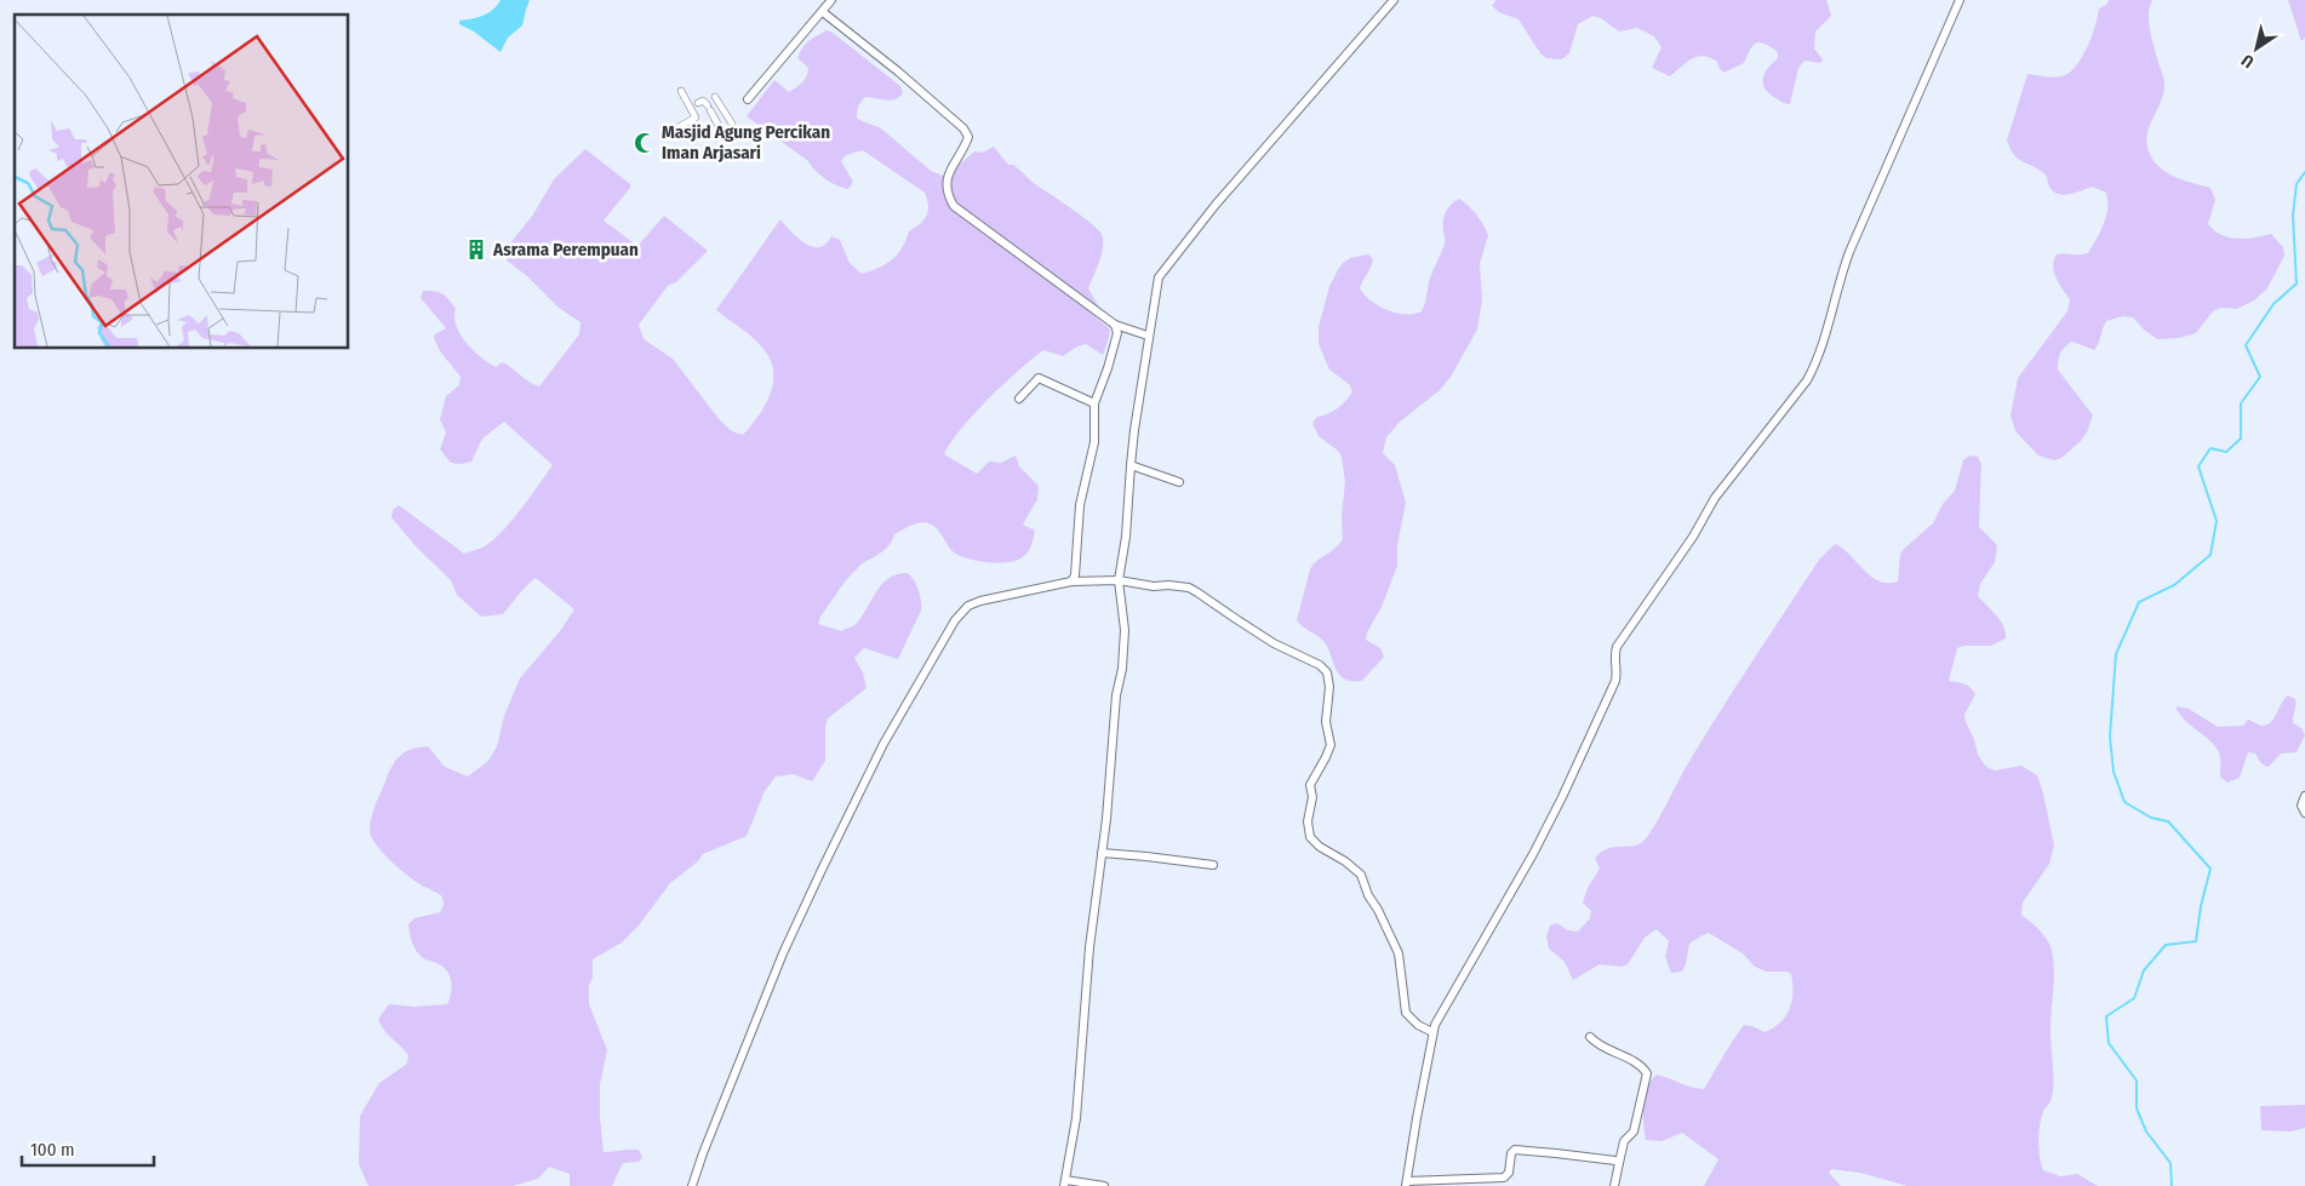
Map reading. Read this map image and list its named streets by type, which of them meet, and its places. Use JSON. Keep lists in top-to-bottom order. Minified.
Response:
{"places":{"mosque":["Masjid Agung Percikan Iman Arjasari"],"building":["Asrama Perempuan"]},"scale_bar":"100 m","north":"bottom left"}
